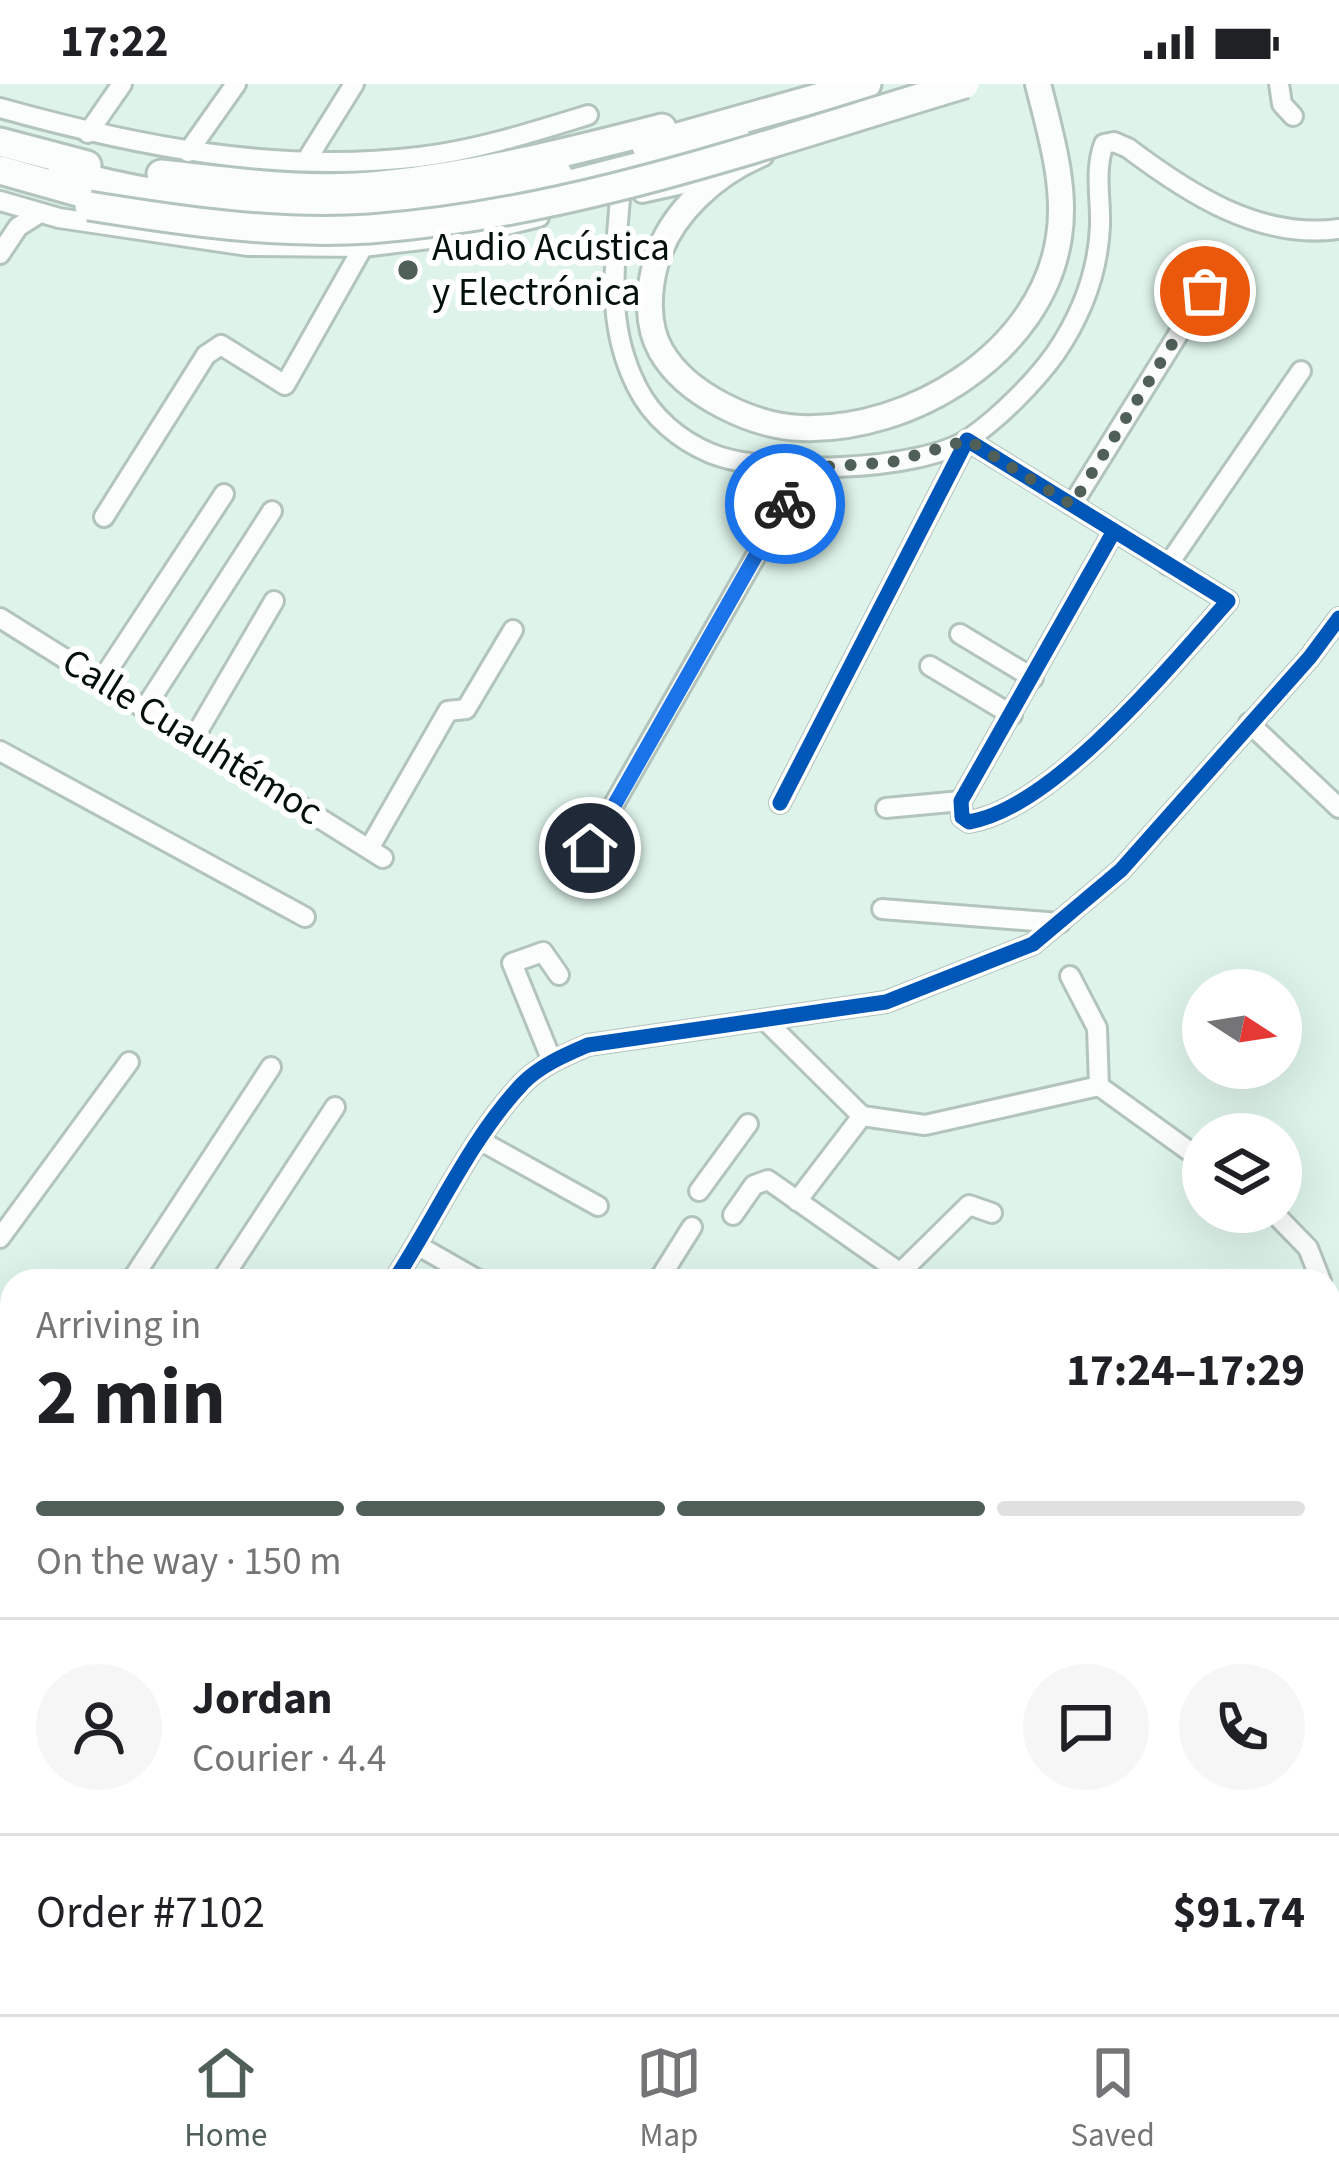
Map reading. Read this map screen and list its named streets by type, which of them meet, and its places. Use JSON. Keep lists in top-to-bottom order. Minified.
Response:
{"streets":{"street":["Calle Cuauhtémoc"]},"places":["Audio Acústica y Electrónica"],"north":"right","page":{"status":"17:22","heading":["2 min","Arriving in","17:24–17:29"],"panel":["Jordan","Courier · 4.4","Order #7102","$91.74"],"bar":"On the way · 150 m","tabs":["Home","Map","Saved"]}}
